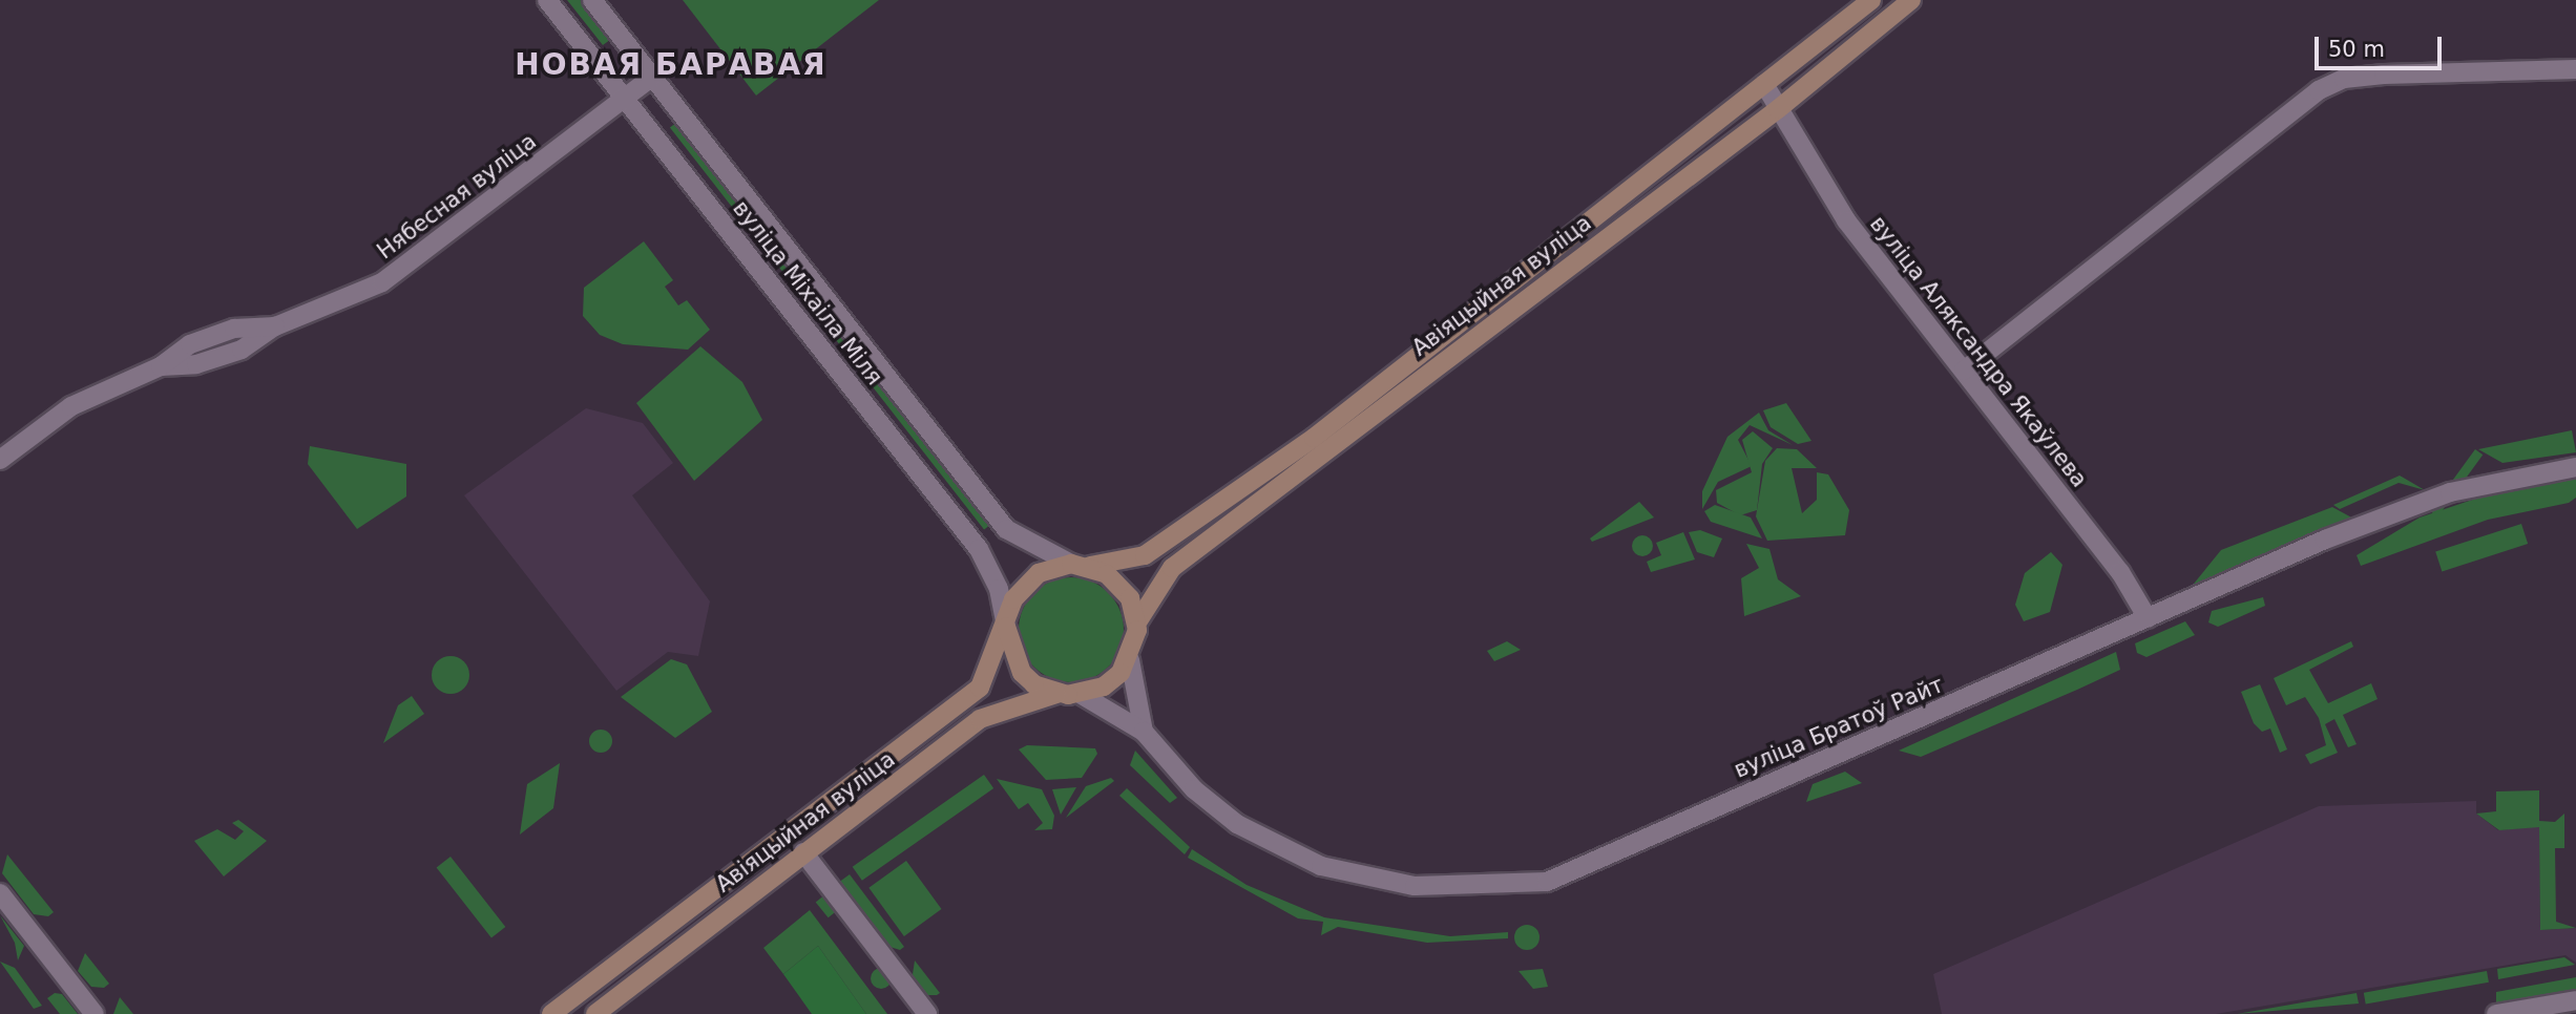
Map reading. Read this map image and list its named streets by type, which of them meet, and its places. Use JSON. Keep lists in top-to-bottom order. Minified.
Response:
{"streets":{"main road":["Авіяцыйная вуліца"],"street":["Нябесная вуліца","вуліца Міхаіла Міля","вуліца Аляксандра Якаўлева","вуліца Братоў Райт"]},"crossings":[["Нябесная вуліца","вуліца Міхаіла Міля"],["Авіяцыйная вуліца","вуліца Міхаіла Міля"],["Авіяцыйная вуліца","вуліца Аляксандра Якаўлева"],["Авіяцыйная вуліца","вуліца Братоў Райт"],["вуліца Міхаіла Міля","вуліца Братоў Райт"],["вуліца Аляксандра Якаўлева","вуліца Братоў Райт"]],"districts":["НОВАЯ БАРАВАЯ"],"scale_bar":"50 m"}
